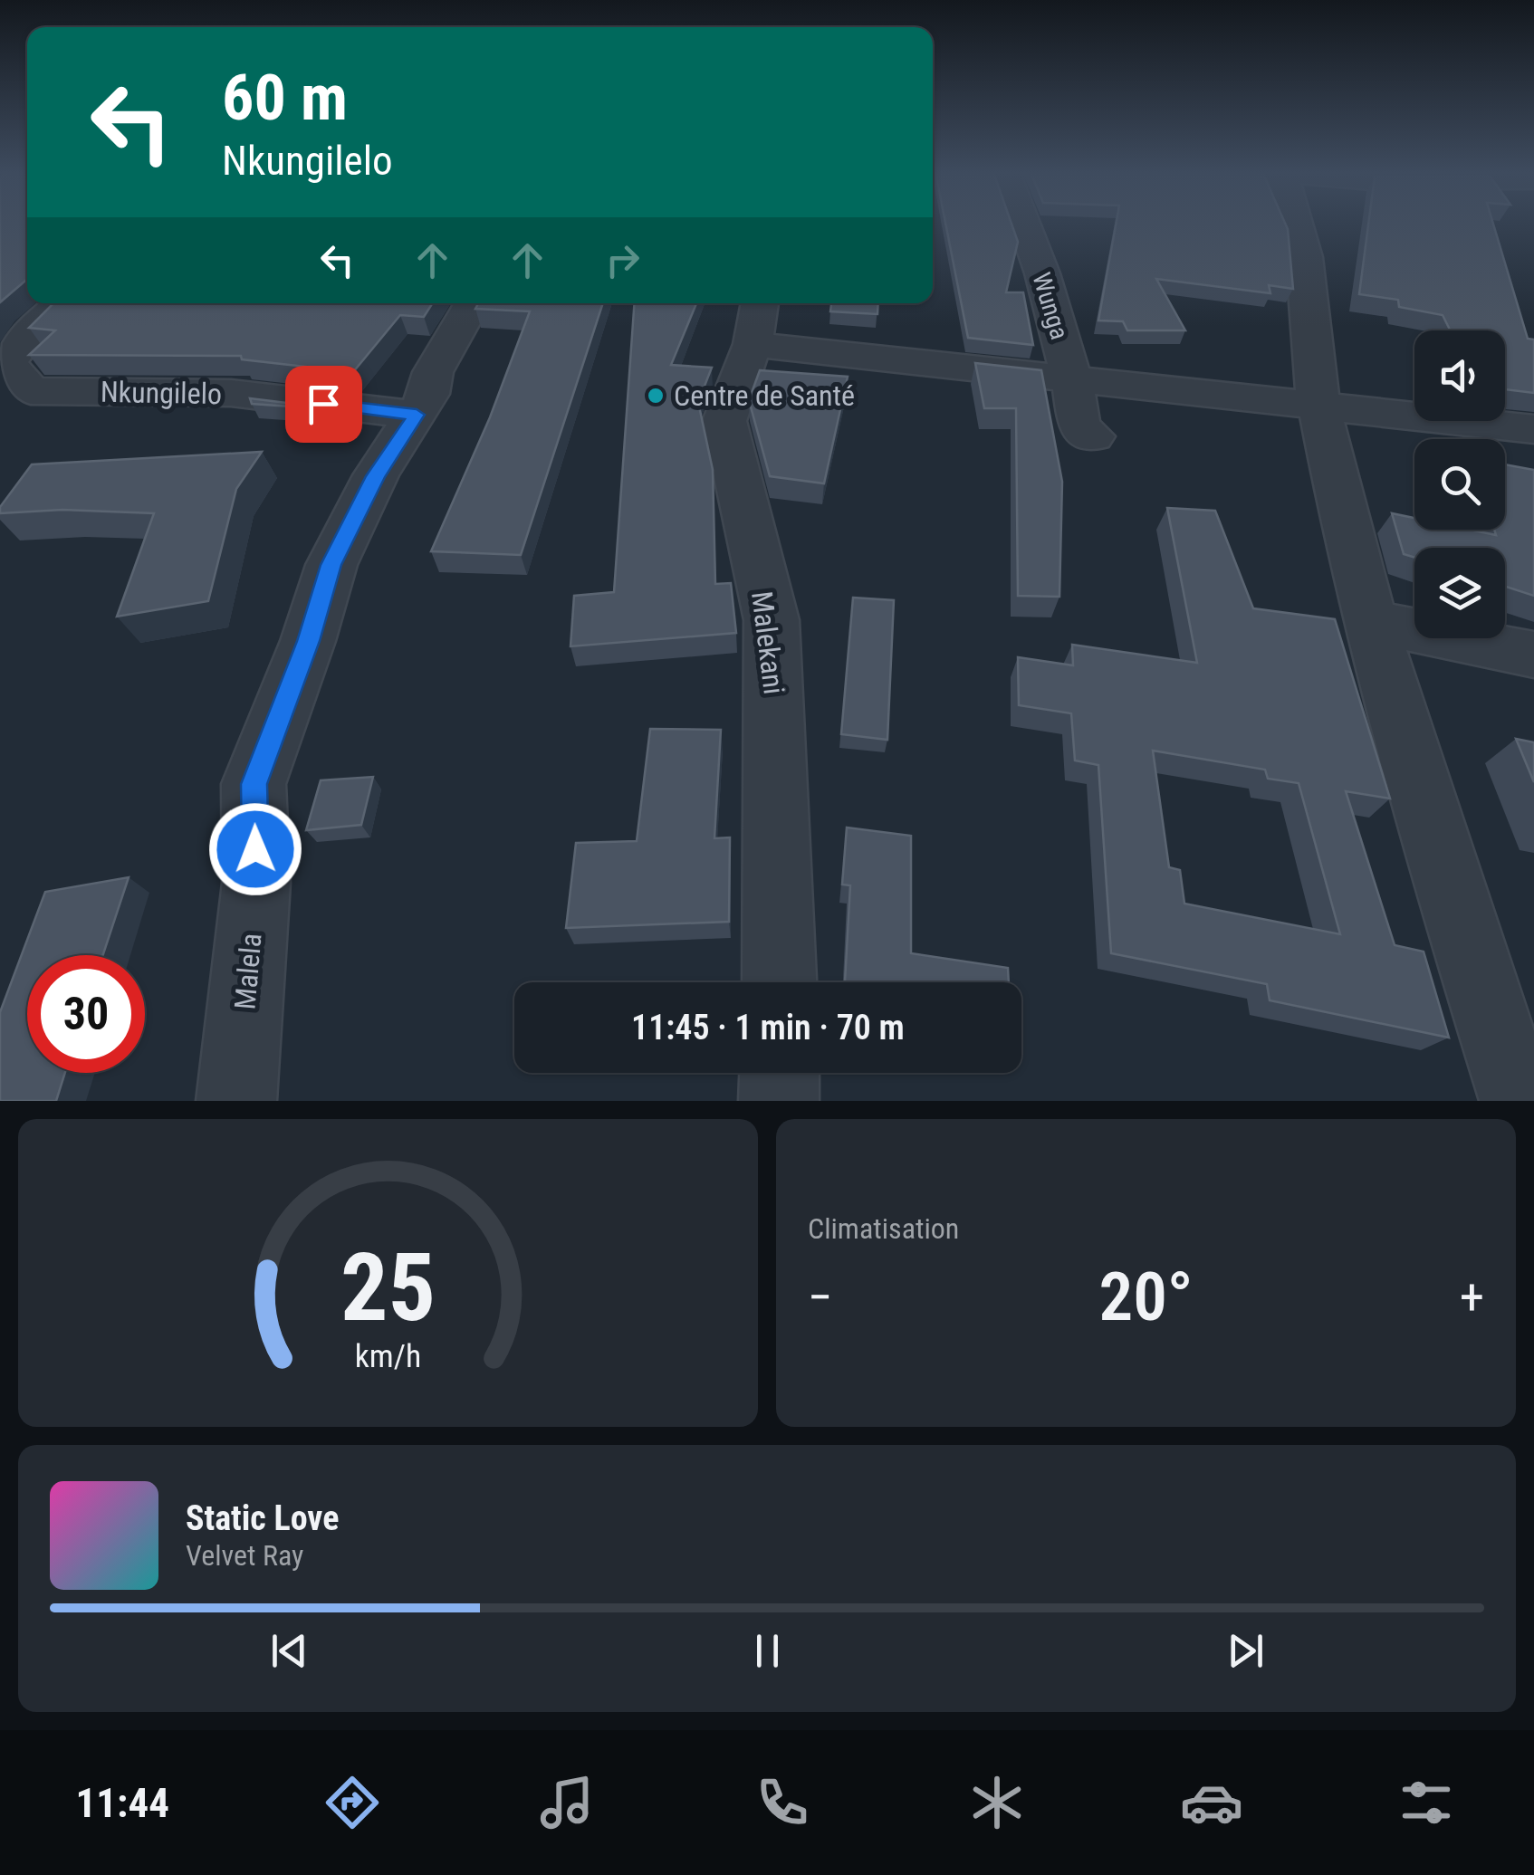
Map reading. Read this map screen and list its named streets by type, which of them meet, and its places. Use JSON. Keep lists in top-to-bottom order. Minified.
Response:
{"streets":{"street":["Wunga","Nkungilelo","Malekani","Malela"]},"crossings":[["Nkungilelo","Malela"]],"places":["Centre de Santé"],"page":{"turn":["60 m","Nkungilelo"],"limit":"30","trip":"11:45 · 1 min · 70 m","tile":"Climatisation","heat":["−","20°","+"],"song":["Static Love","Velvet Ray"],"tabs":"11:44","gauge":["25","km/h"]}}
